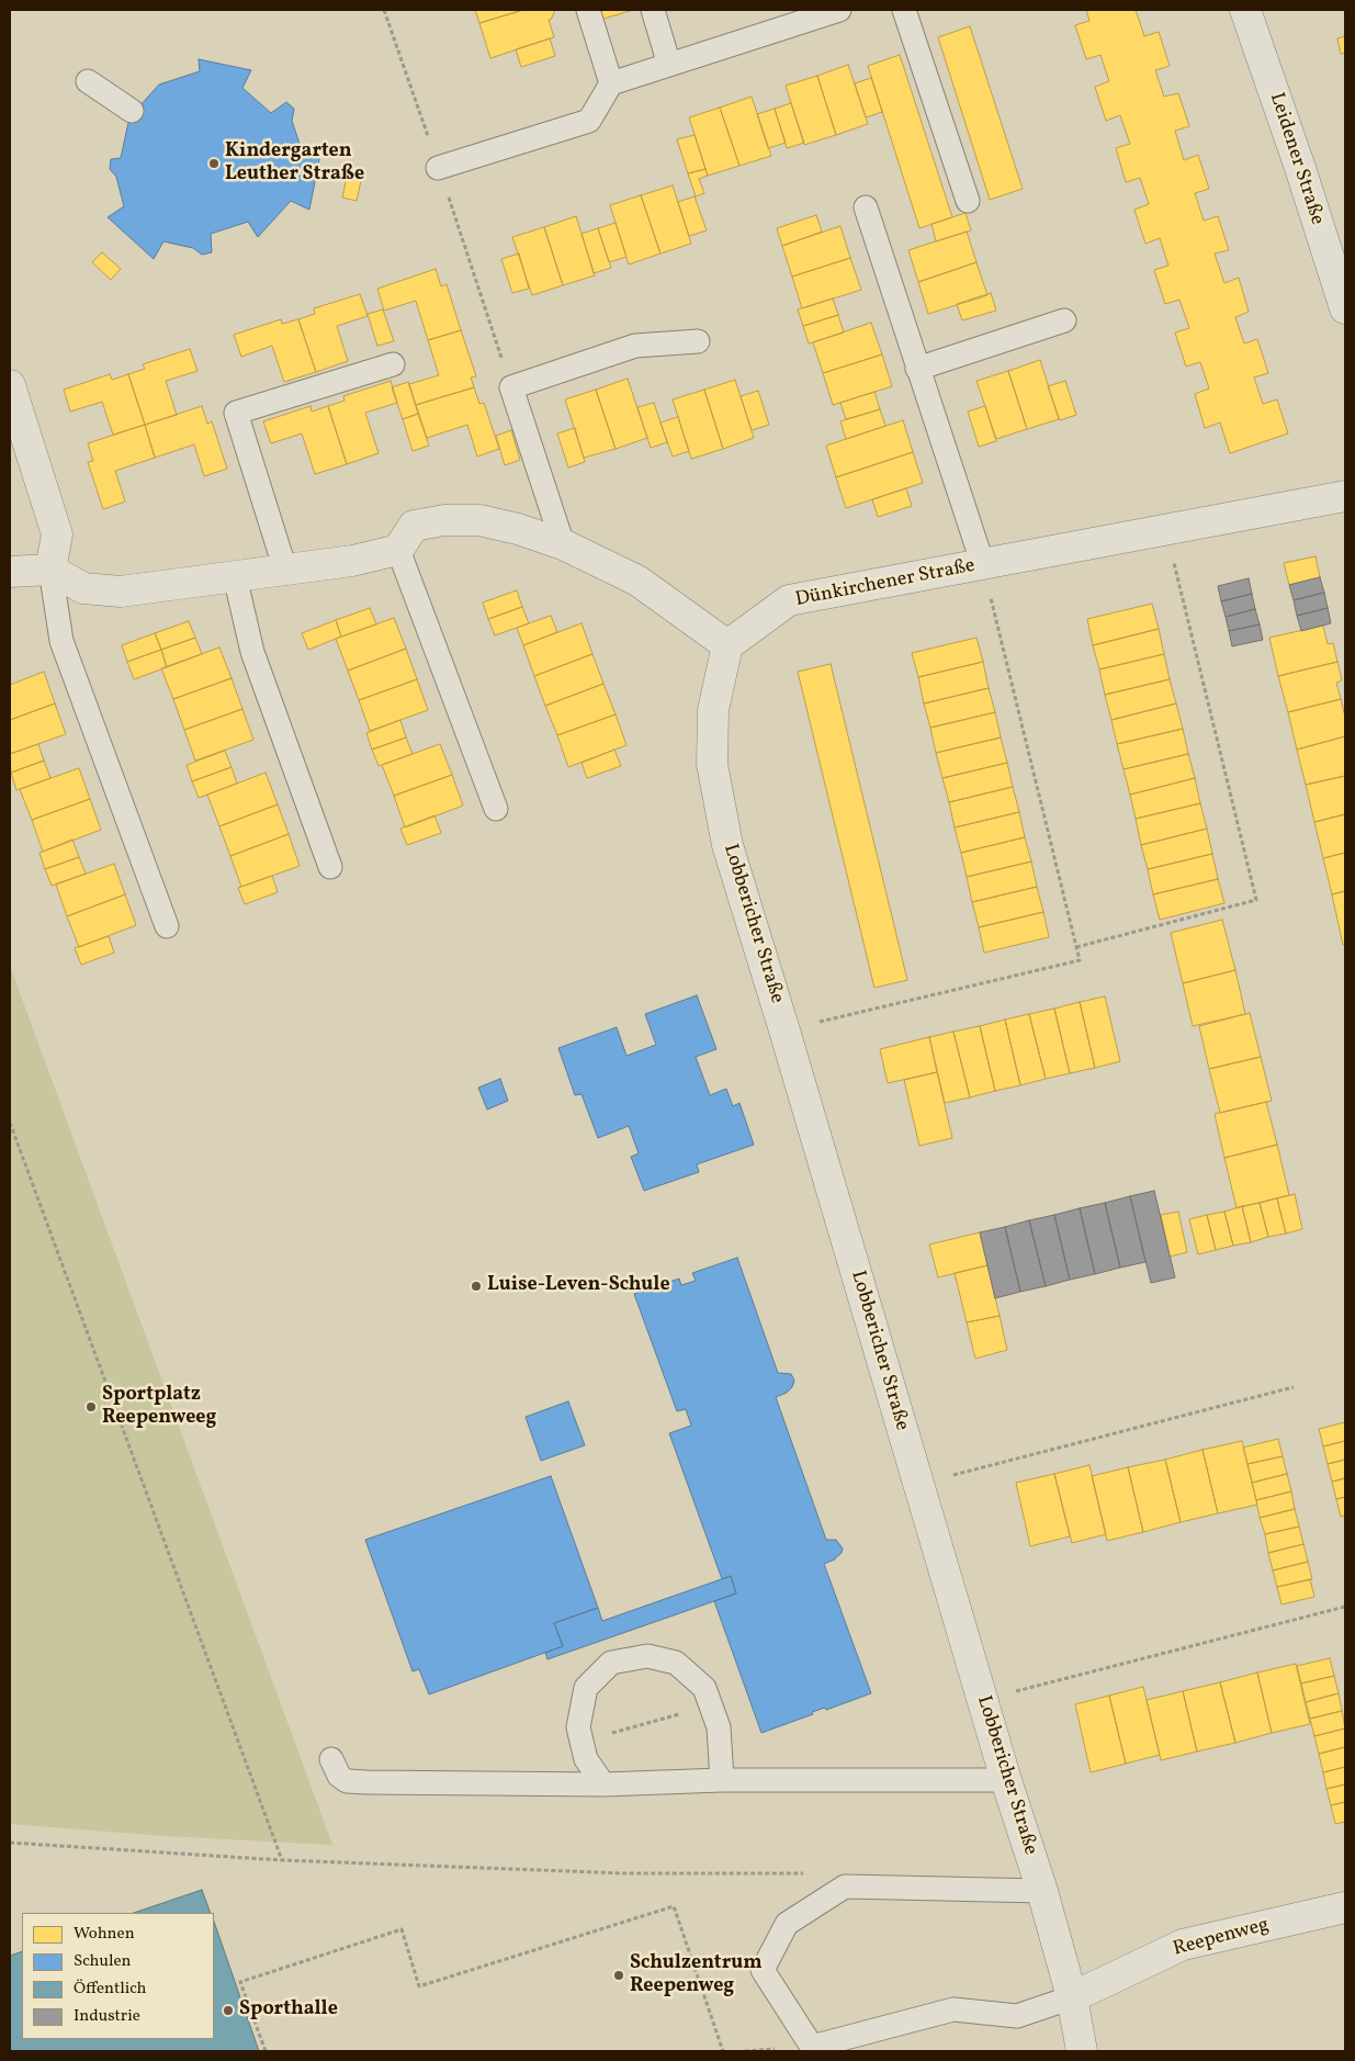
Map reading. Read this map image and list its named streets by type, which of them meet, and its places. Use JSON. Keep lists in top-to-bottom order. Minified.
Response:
{"streets":{"street":["Leidener Straße","Dünkirchener Straße","Lobbericher Straße","Reepenweg"]},"crossings":[["Dünkirchener Straße","Lobbericher Straße"],["Lobbericher Straße","Reepenweg"]],"places":["Kindergarten Leuther Straße","Luise-Leven-Schule","Sportplatz Reepenweeg","Schulzentrum Reepenweg","Sporthalle"],"legend":["Wohnen","Schulen","Öffentlich","Industrie"]}
